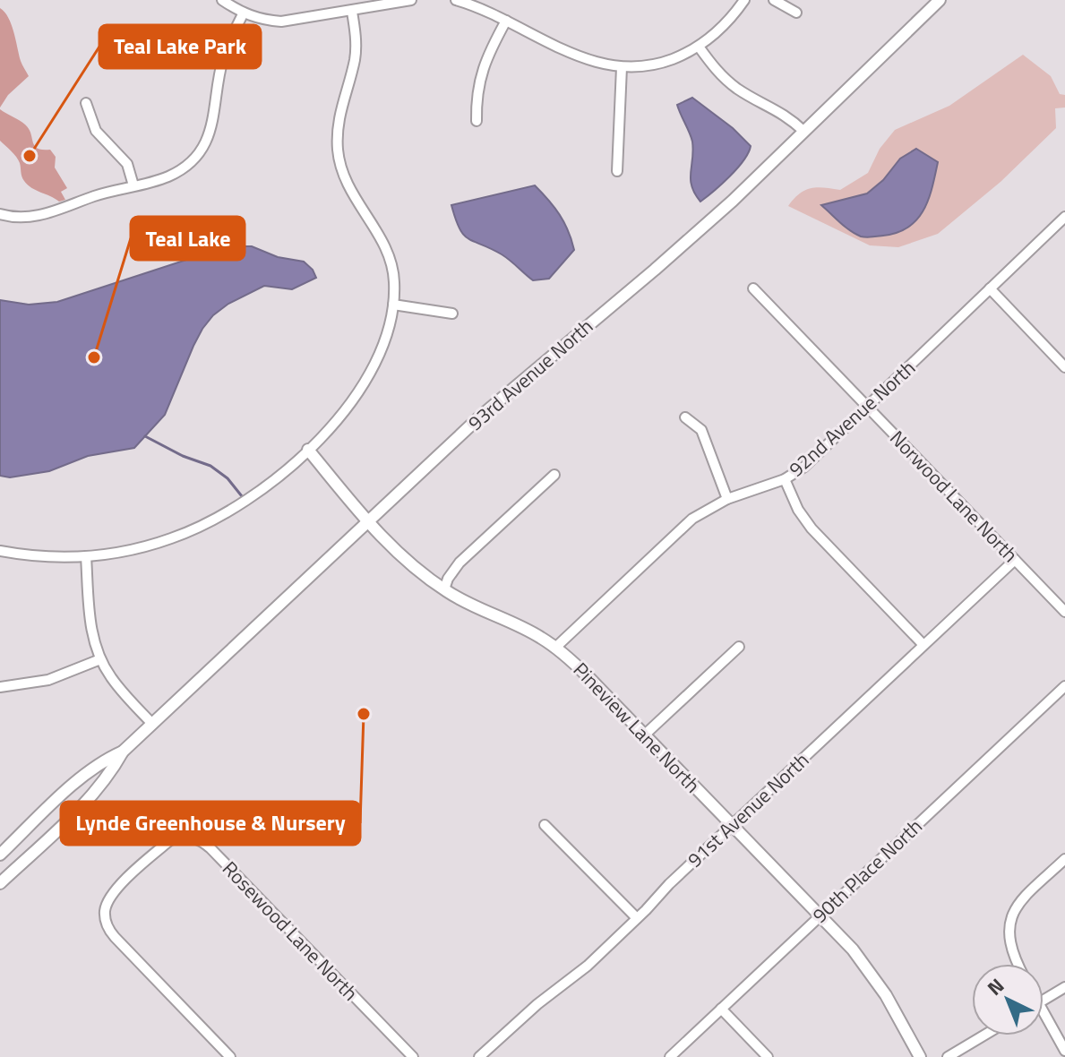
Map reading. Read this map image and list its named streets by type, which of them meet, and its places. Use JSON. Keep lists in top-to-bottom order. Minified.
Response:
{"streets":{"street":["93rd Avenue North","92nd Avenue North","Norwood Lane North","Pineview Lane North","91st Avenue North","90th Place North","Rosewood Lane North"]},"crossings":[["93rd Avenue North","Pineview Lane North"],["92nd Avenue North","Norwood Lane North"],["92nd Avenue North","Pineview Lane North"],["Norwood Lane North","91st Avenue North"],["Pineview Lane North","91st Avenue North"],["Pineview Lane North","90th Place North"]],"places":["Teal Lake Park","Teal Lake","Lynde Greenhouse & Nursery"],"north":"top left"}
